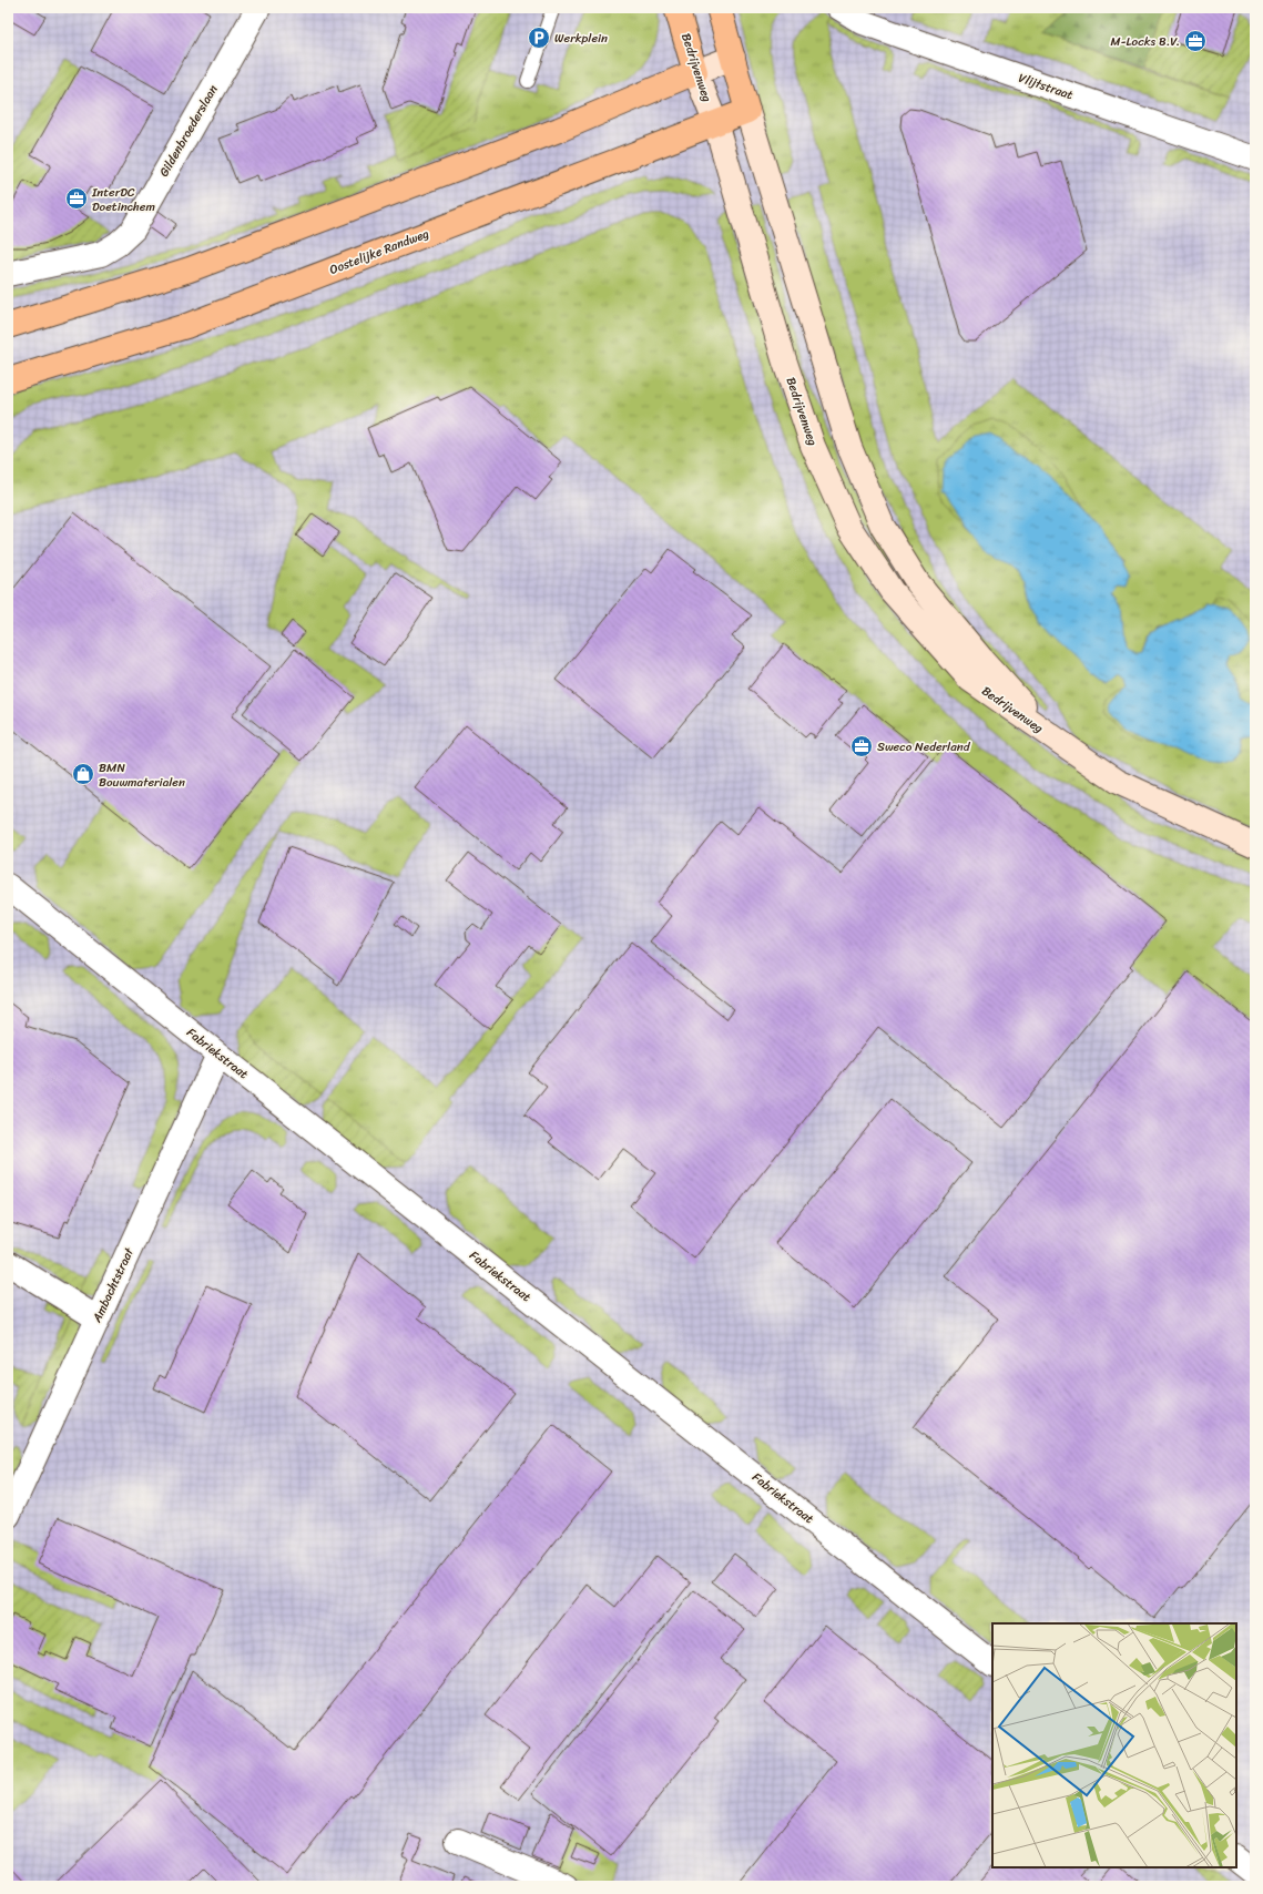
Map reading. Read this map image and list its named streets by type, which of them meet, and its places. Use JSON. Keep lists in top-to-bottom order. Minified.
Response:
{"streets":{"main road":["Bedrijvenweg","Oostelijke Randweg"],"street":["Vlijtstraat","Gildenbroederslaan","Fabriekstraat","Ambachtstraat"]},"crossings":[["Bedrijvenweg","Oostelijke Randweg"],["Fabriekstraat","Ambachtstraat"]],"places":{"parking":["Werkplein"],"office":["M-Locks B.V.","InterDC Doetinchem","Sweco Nederland"],"shop":["BMN Bouwmaterialen"]}}
